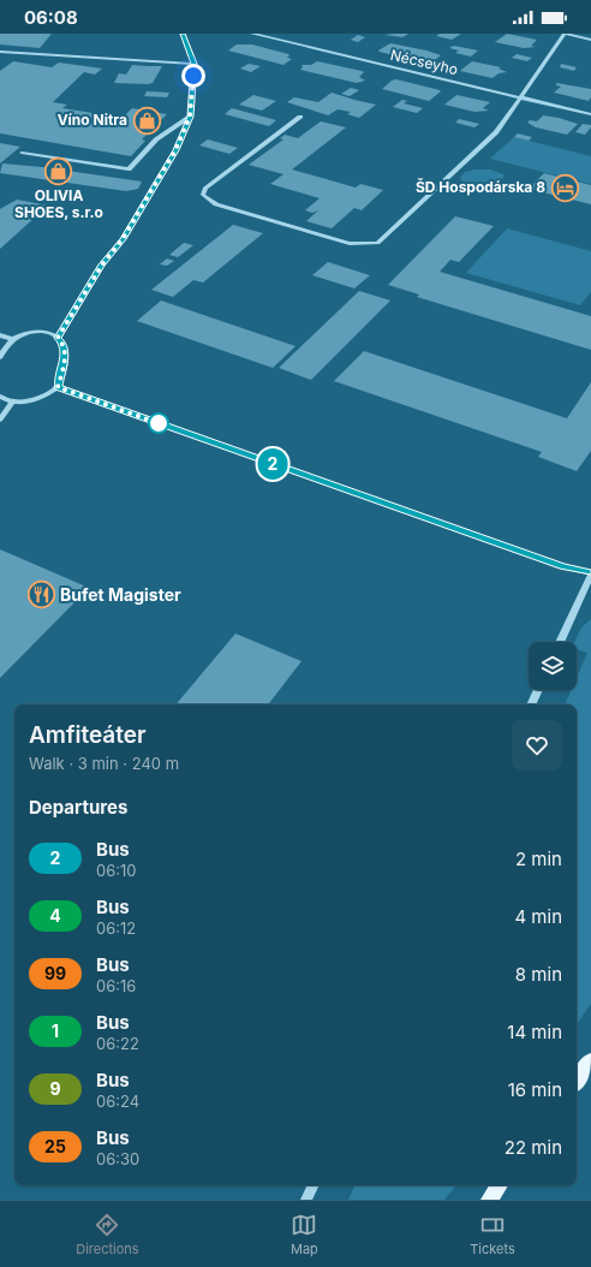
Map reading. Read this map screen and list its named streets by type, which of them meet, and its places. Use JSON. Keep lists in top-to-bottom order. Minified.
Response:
{"streets":{"street":["Nécseyho"]},"places":{"shop":["Víno Nitra","OLIVIA SHOES, s.r.o"],"hotel":["ŠD Hospodárska 8"],"restaurant":["Bufet Magister"]},"lines":["bus line 2"],"page":{"status":"06:08","on_map":"2","heading":[["Amfiteáter","Walk · 3 min · 240 m"],"Departures"],"list":[{"mark":"2","name":"Bus","note":"06:10","value":"2 min"},{"mark":"4","name":"Bus","note":"06:12","value":"4 min"},{"mark":"99","name":"Bus","note":"06:16","value":"8 min"},{"mark":"1","name":"Bus","note":"06:22","value":"14 min"},{"mark":"9","name":"Bus","note":"06:24","value":"16 min"},{"mark":"25","name":"Bus","note":"06:30","value":"22 min"}],"tabs":["Directions","Map","Tickets"]}}
